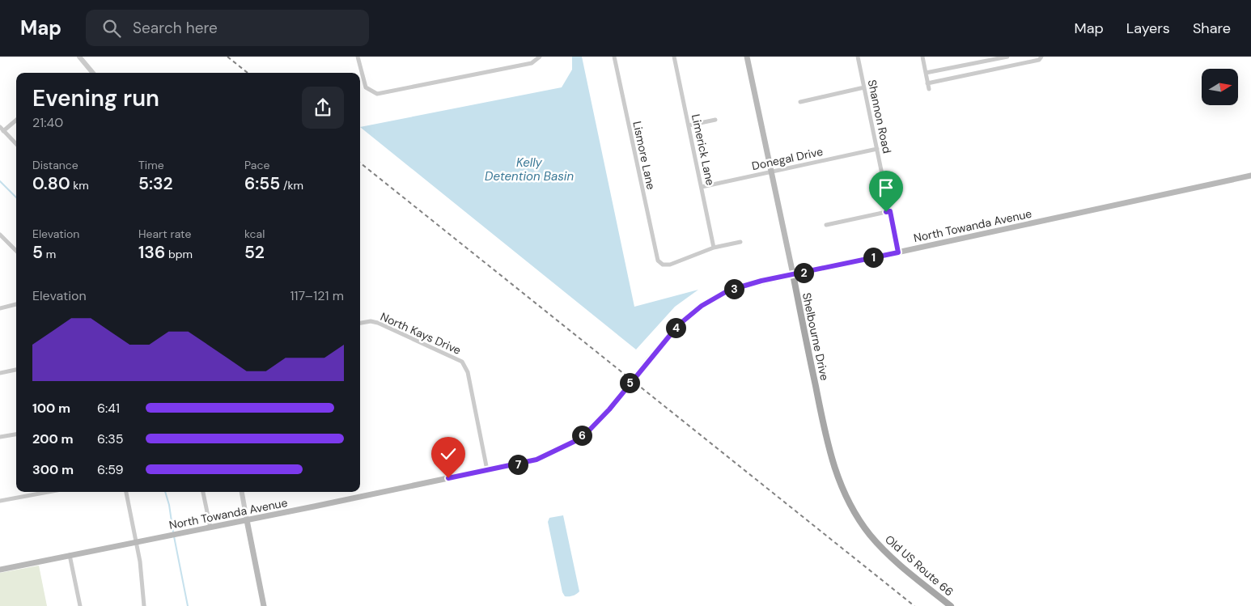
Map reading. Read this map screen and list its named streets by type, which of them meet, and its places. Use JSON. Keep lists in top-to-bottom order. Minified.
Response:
{"streets":{"main road":["North Towanda Avenue","Shelbourne Drive","Old US Route 66"],"street":["Shannon Road","Limerick Lane","Lismore Lane","Donegal Drive","North Kays Drive"]},"crossings":[["Shannon Road","Donegal Drive"],["Shannon Road","North Towanda Avenue"],["Limerick Lane","Lismore Lane"],["Limerick Lane","Donegal Drive"],["Donegal Drive","Shelbourne Drive"],["North Towanda Avenue","North Kays Drive"],["North Towanda Avenue","Shelbourne Drive"],["Shelbourne Drive","Old US Route 66"]],"water":["Kelly Detention Basin"],"north":"right","page":{"header":"Map","search":"Search here","nav":["Map","Layers","Share"],"heading":["Evening run","21:40"],"stats":[["Distance","0.80 km"],["Time","5:32"],["Pace","6:55 /km"],["Elevation","5 m"],["Heart rate","136 bpm"],["kcal","52"]],"pins":["1","2","3","4","5","6","7"],"chart":["Elevation","117–121 m"],"list":[{"name":"100 m","note":"6:41"},{"name":"200 m","note":"6:35"},{"name":"300 m","note":"6:59"}]}}
